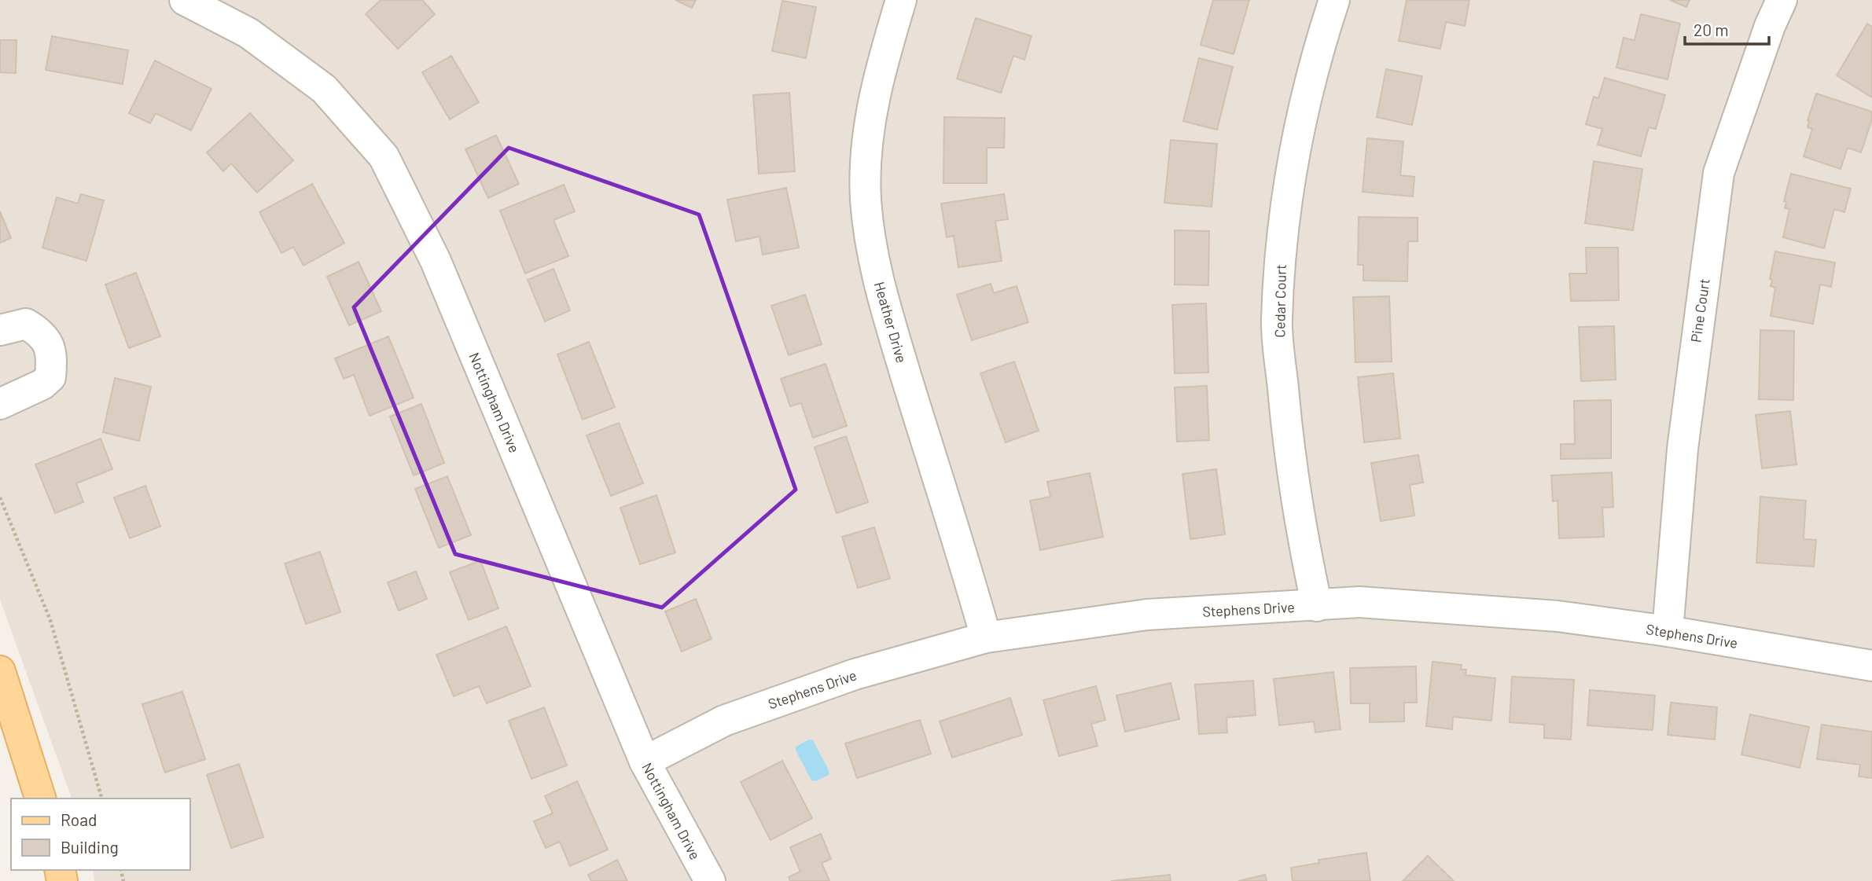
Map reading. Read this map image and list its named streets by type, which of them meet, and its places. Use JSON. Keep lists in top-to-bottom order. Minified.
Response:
{"streets":{"street":["Cedar Court","Pine Court","Heather Drive","Nottingham Drive","Stephens Drive"]},"crossings":[["Cedar Court","Stephens Drive"],["Pine Court","Stephens Drive"],["Heather Drive","Stephens Drive"],["Nottingham Drive","Stephens Drive"]],"legend":["Road","Building"],"scale_bar":"20 m"}
